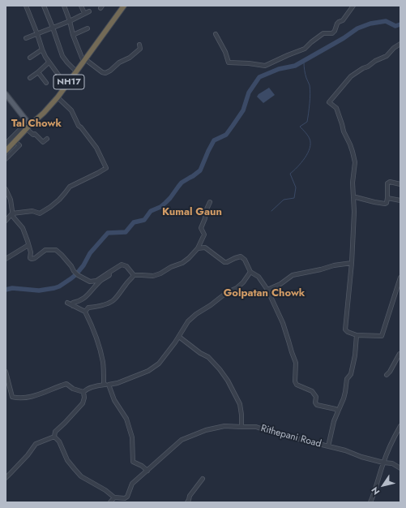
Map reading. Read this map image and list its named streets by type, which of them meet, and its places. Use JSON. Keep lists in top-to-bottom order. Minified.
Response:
{"streets":{"highway":["NH17"],"street":["Rithepani Road"]},"districts":["Tal Chowk","Kumal Gaun","Golpatan Chowk"],"north":"bottom left"}
